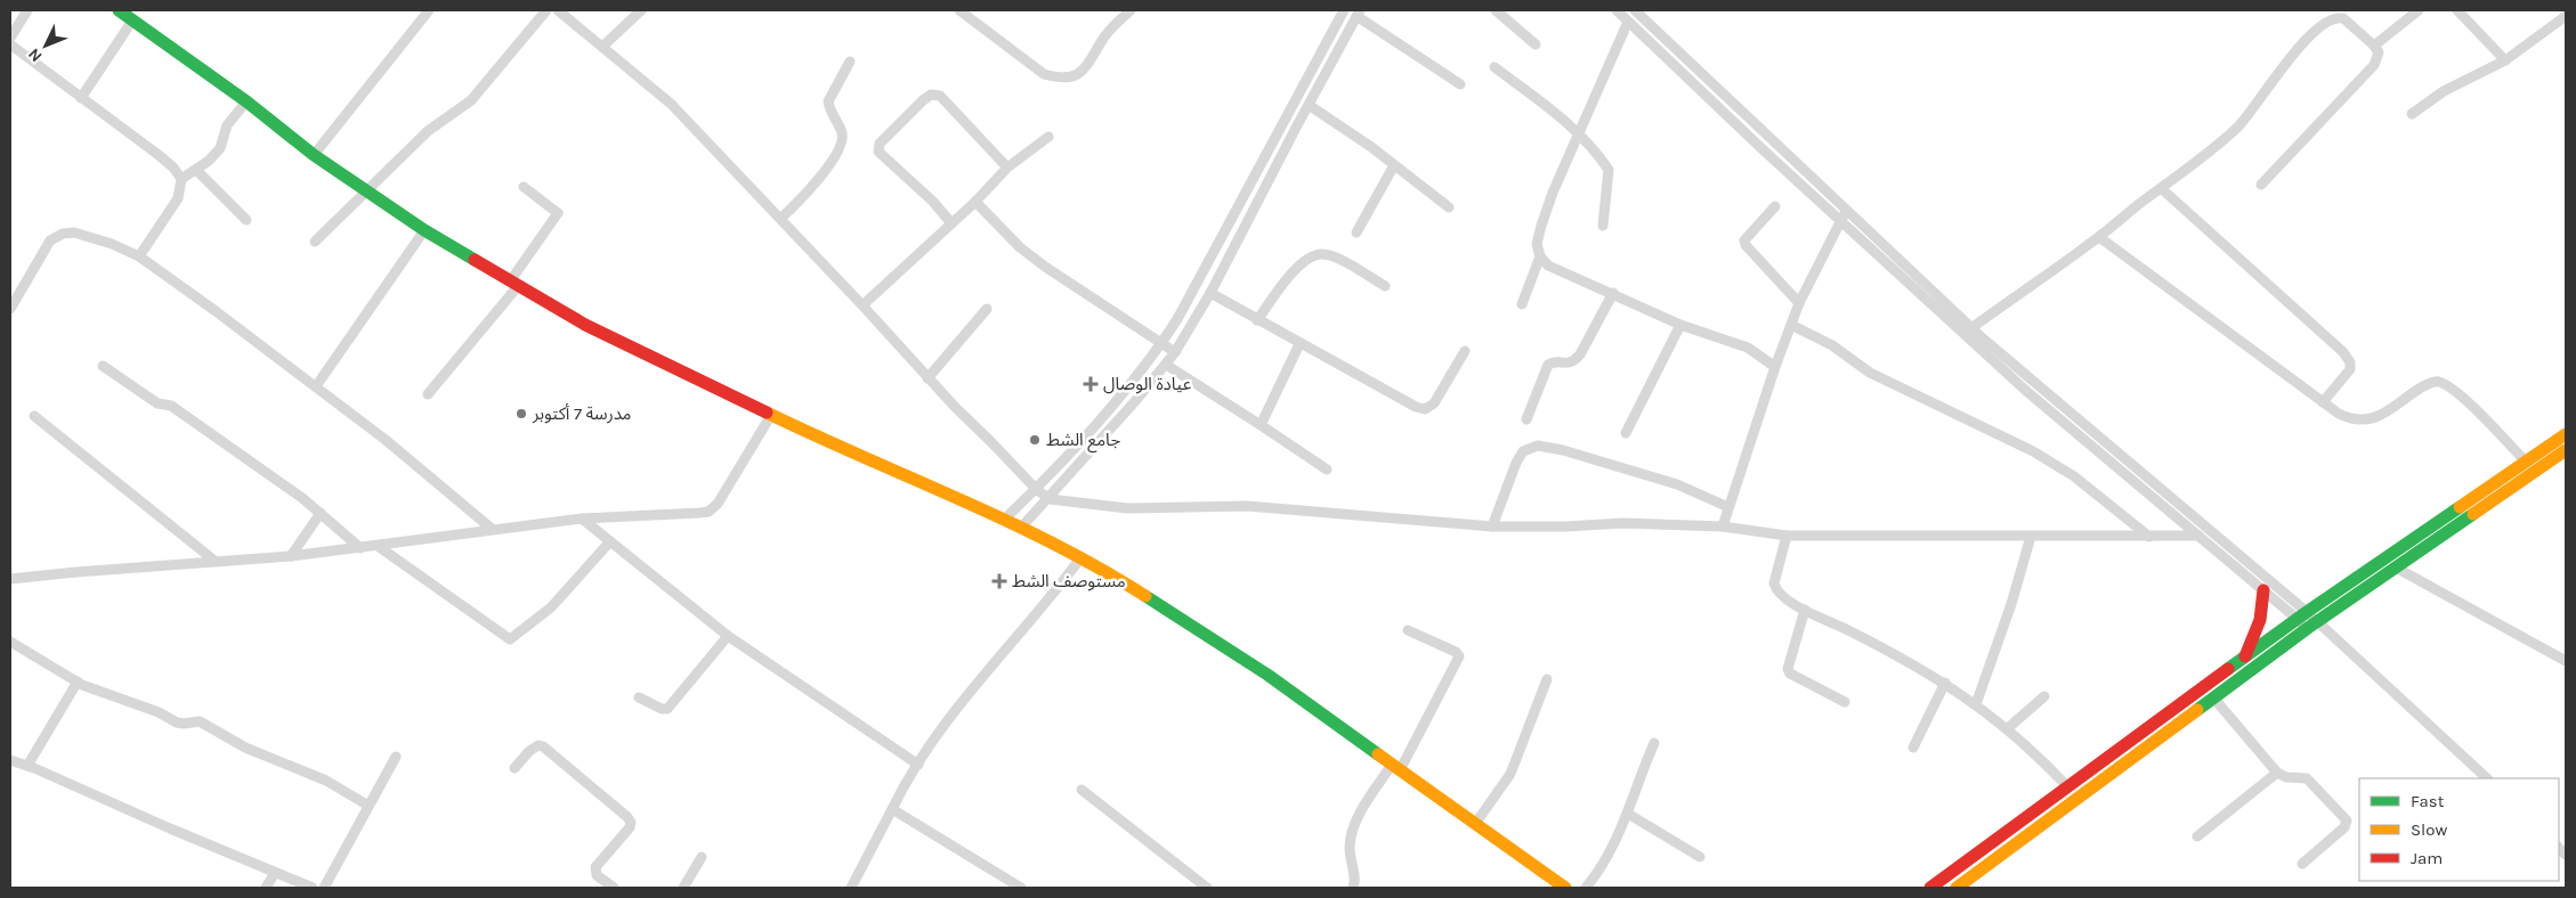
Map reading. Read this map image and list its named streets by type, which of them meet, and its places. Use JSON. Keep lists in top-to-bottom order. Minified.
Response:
{"places":{"health":["عيادة الوصال","مستوصف الشط"],"other":["مدرسة 7 أكتوبر","جامع الشط"]},"legend":["Fast","Slow","Jam"],"north":"bottom left"}
